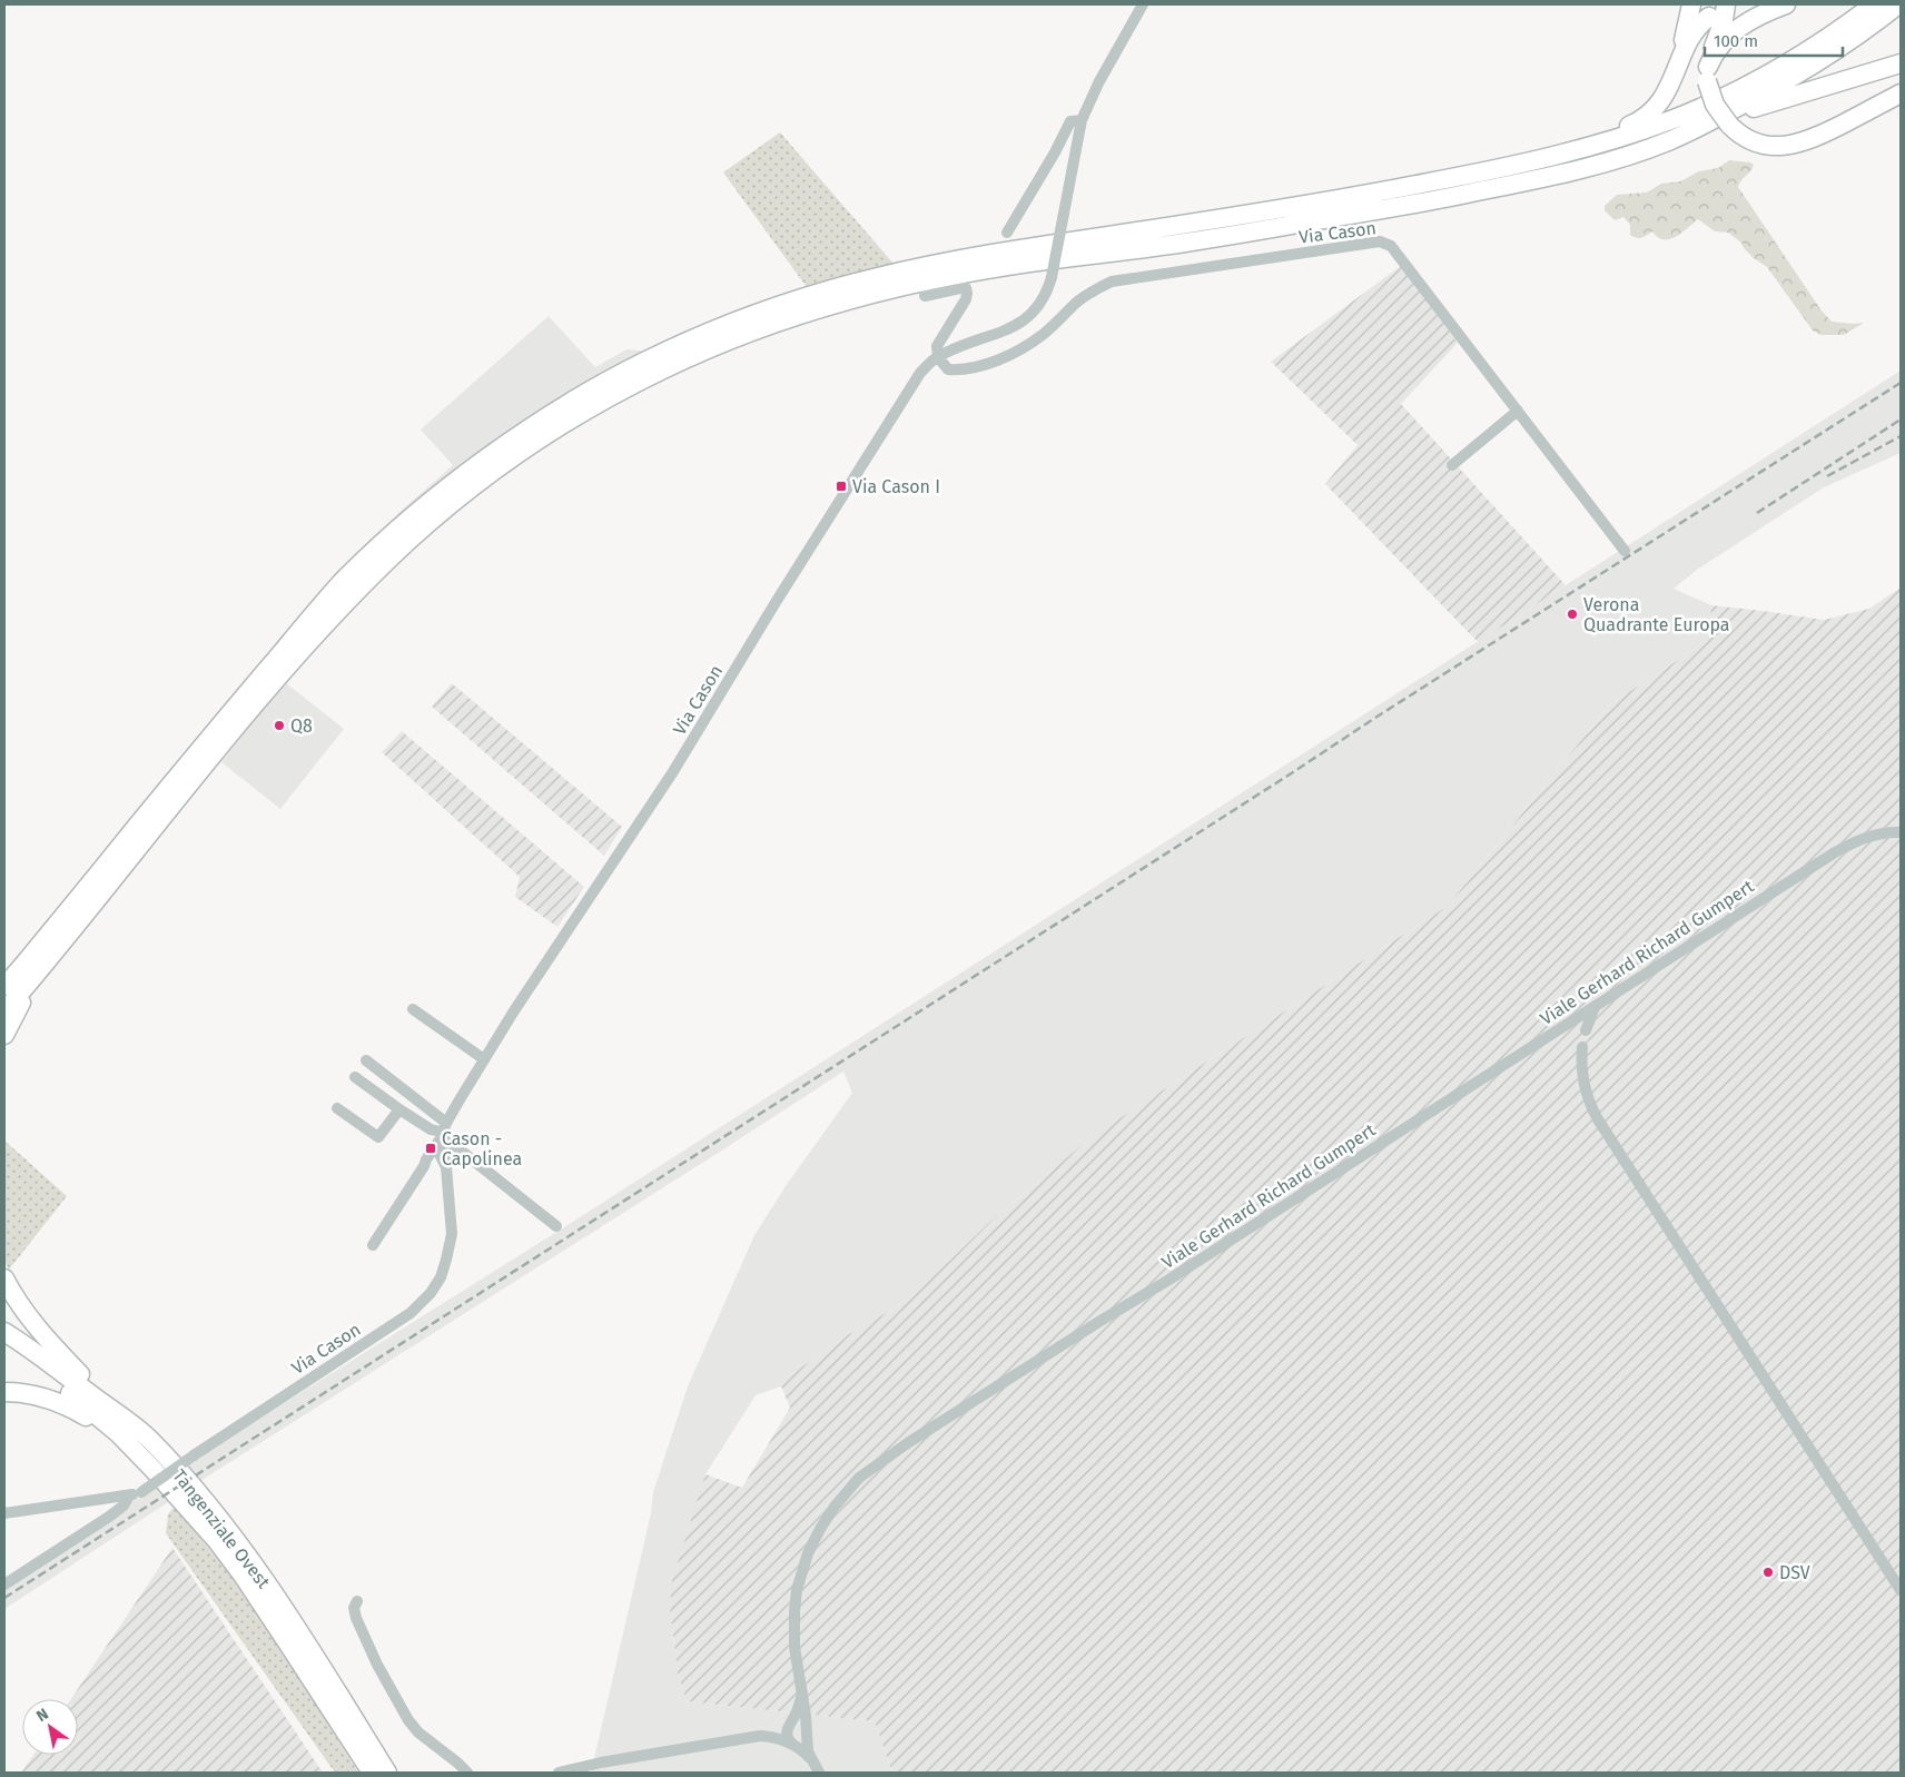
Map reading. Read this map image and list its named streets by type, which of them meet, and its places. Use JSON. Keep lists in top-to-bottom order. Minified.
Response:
{"streets":{"highway":["Tangenziale Ovest"],"street":["Via Cason","Viale Gerhard Richard Gumpert"]},"places":{"transit":["Via Cason I","Cason - Capolinea"],"other":["Verona Quadrante Europa","Q8","DSV"]},"scale_bar":"100 m","north":"top left"}
